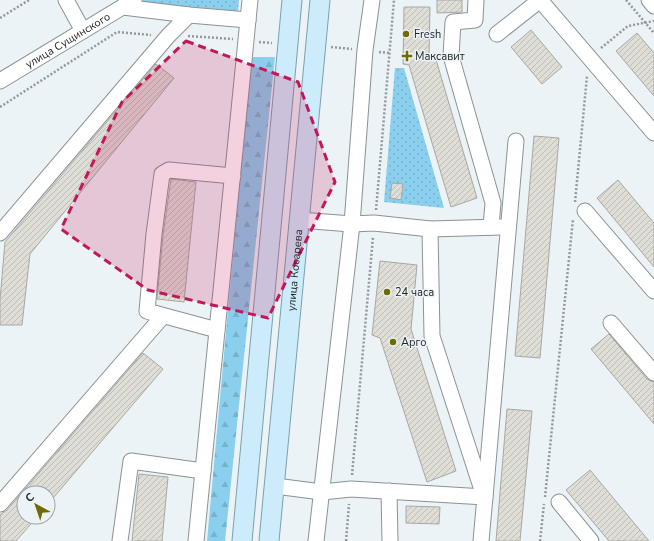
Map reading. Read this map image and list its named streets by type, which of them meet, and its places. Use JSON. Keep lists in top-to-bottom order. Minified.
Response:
{"streets":{"main road":["улица Косарева"],"street":["улица Сущинского"]},"places":{"other":["Fresh","24 часа","Арго"],"health":["Максавит"]},"north":"top left"}
